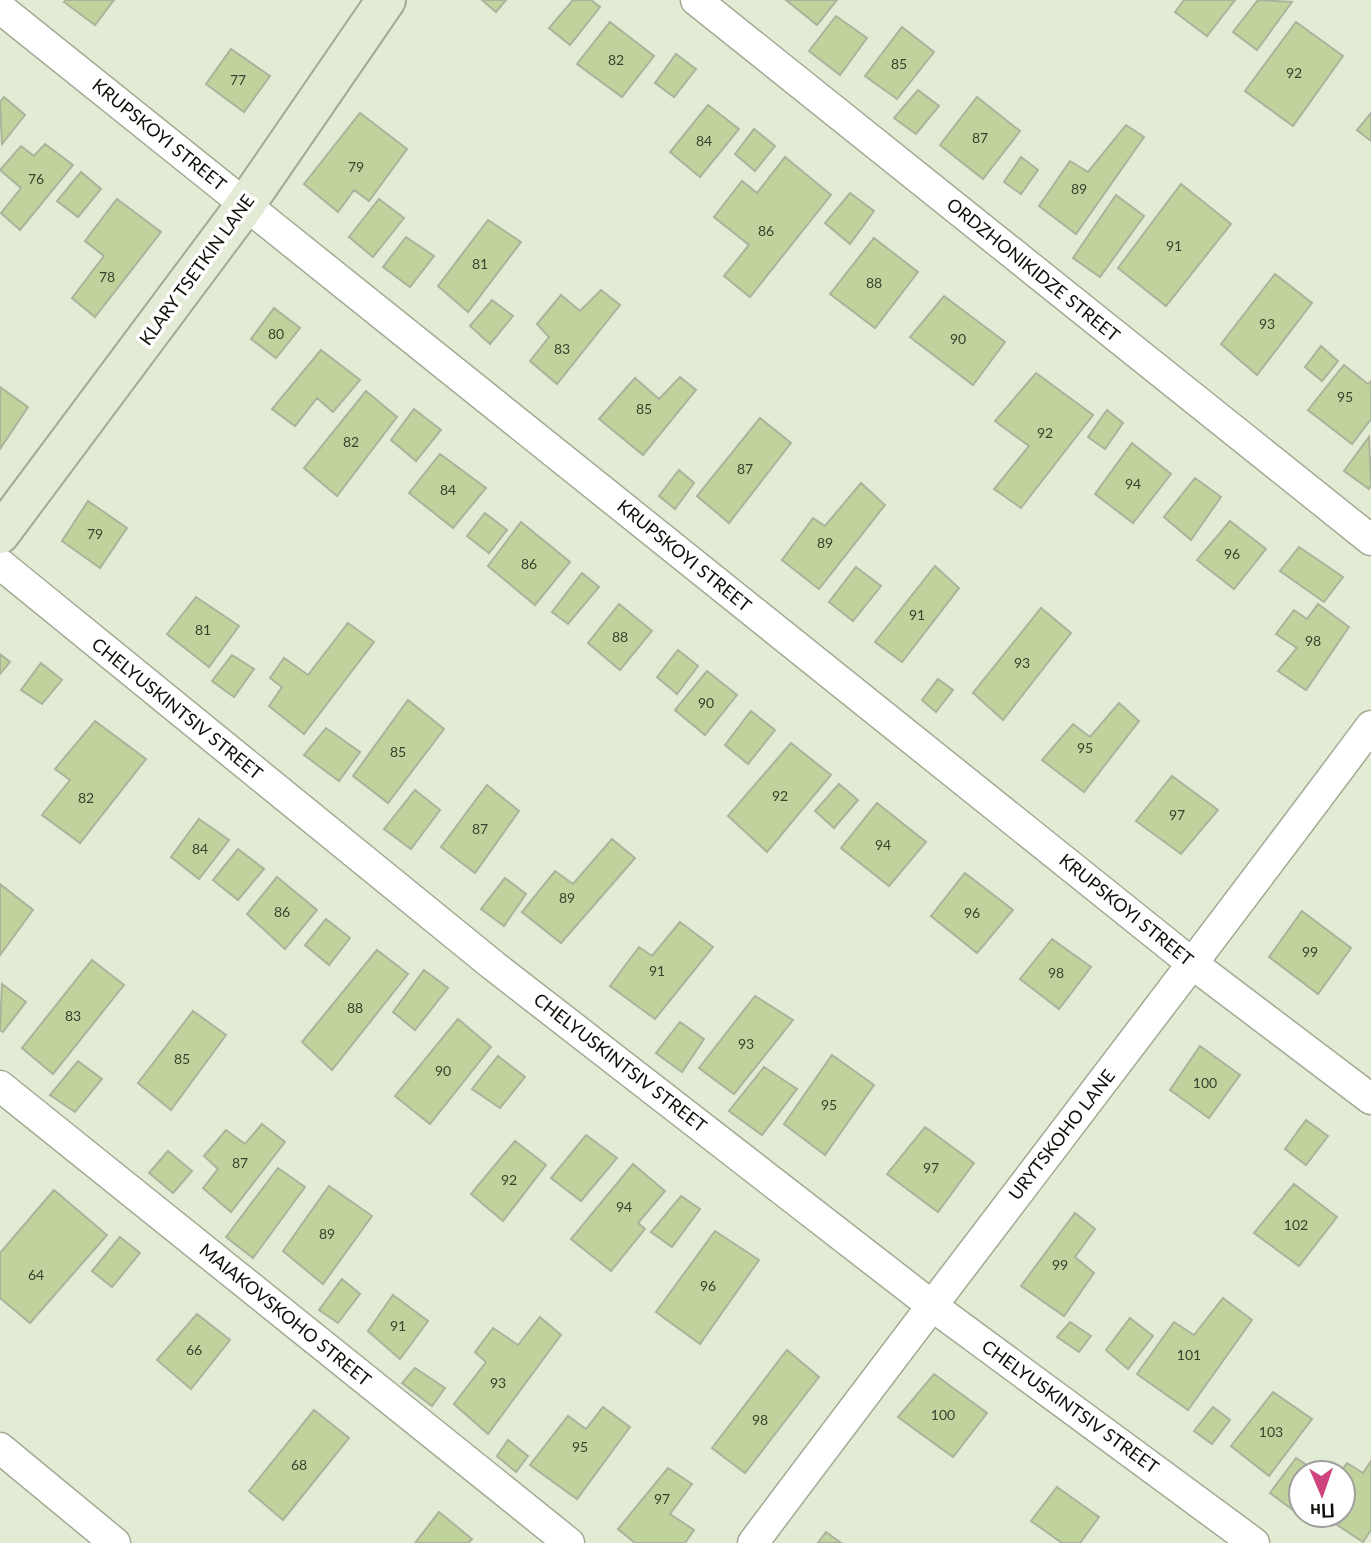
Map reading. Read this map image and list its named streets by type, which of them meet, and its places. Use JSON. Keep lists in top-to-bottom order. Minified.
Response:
{"streets":{"street":["KRUPSKOYI STREET","KLARY TSETKIN LANE","ORDZHONIKIDZE STREET","CHELYUSKINTSIV STREET","URYTSKOHO LANE","MAIAKOVSKOHO STREET"]},"crossings":[["KRUPSKOYI STREET","KLARY TSETKIN LANE"],["KRUPSKOYI STREET","URYTSKOHO LANE"],["CHELYUSKINTSIV STREET","URYTSKOHO LANE"]],"house_numbers":["82","85","92","77","87","84","79","76","89","86","91","81","78","88","93","80","90","83","95","85","92","82","87","94","84","79","89","96","86","91","81","88","98","93","90","95","85","92","82","97","87","94","84","89","86","96","99","91","98","88","83","93","85","90","100","95","87","97","92","94","102","89","99","64","96","91","66","101","93","100","98","103","95","68","97"],"north":"bottom"}
